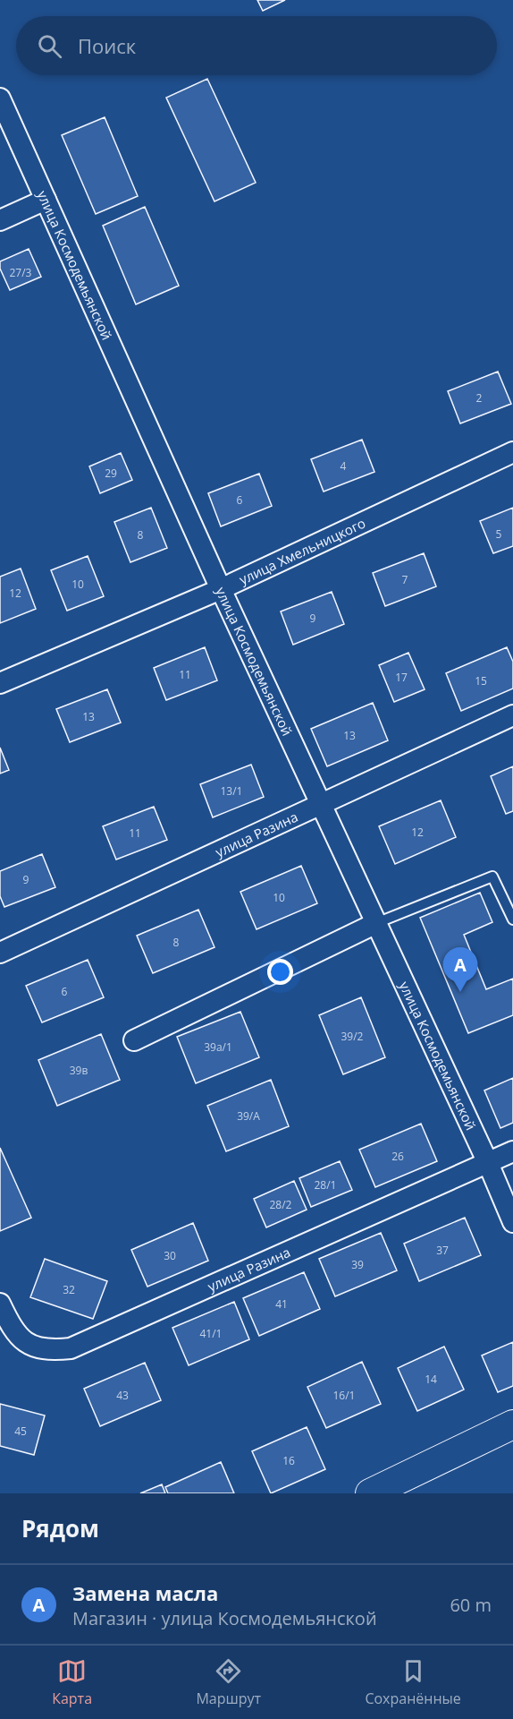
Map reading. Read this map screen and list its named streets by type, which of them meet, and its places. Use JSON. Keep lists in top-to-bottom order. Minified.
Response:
{"streets":{"street":["улица Космодемьянской","улица Хмельницкого","улица Разина"]},"crossings":[["улица Космодемьянской","улица Хмельницкого"],["улица Космодемьянской","улица Разина"]],"house_numbers":["27/3","2","4","29","6","5","8","7","10","12","9","11","17","15","13","13","13/1","12","11","9","10","8","6","39/2","39а/1","39в","39/А","26","28/1","28/2","37","30","39","32","41","41/1","14","43","16/1","45","16"],"page":{"search":"Поиск","pins":"A","heading":"Рядом","list":[{"mark":"A","name":"Замена масла","note":"Магазин · улица Космодемьянской","value":"60 m"}],"nav":["Карта","Маршрут","Сохранённые"]}}
